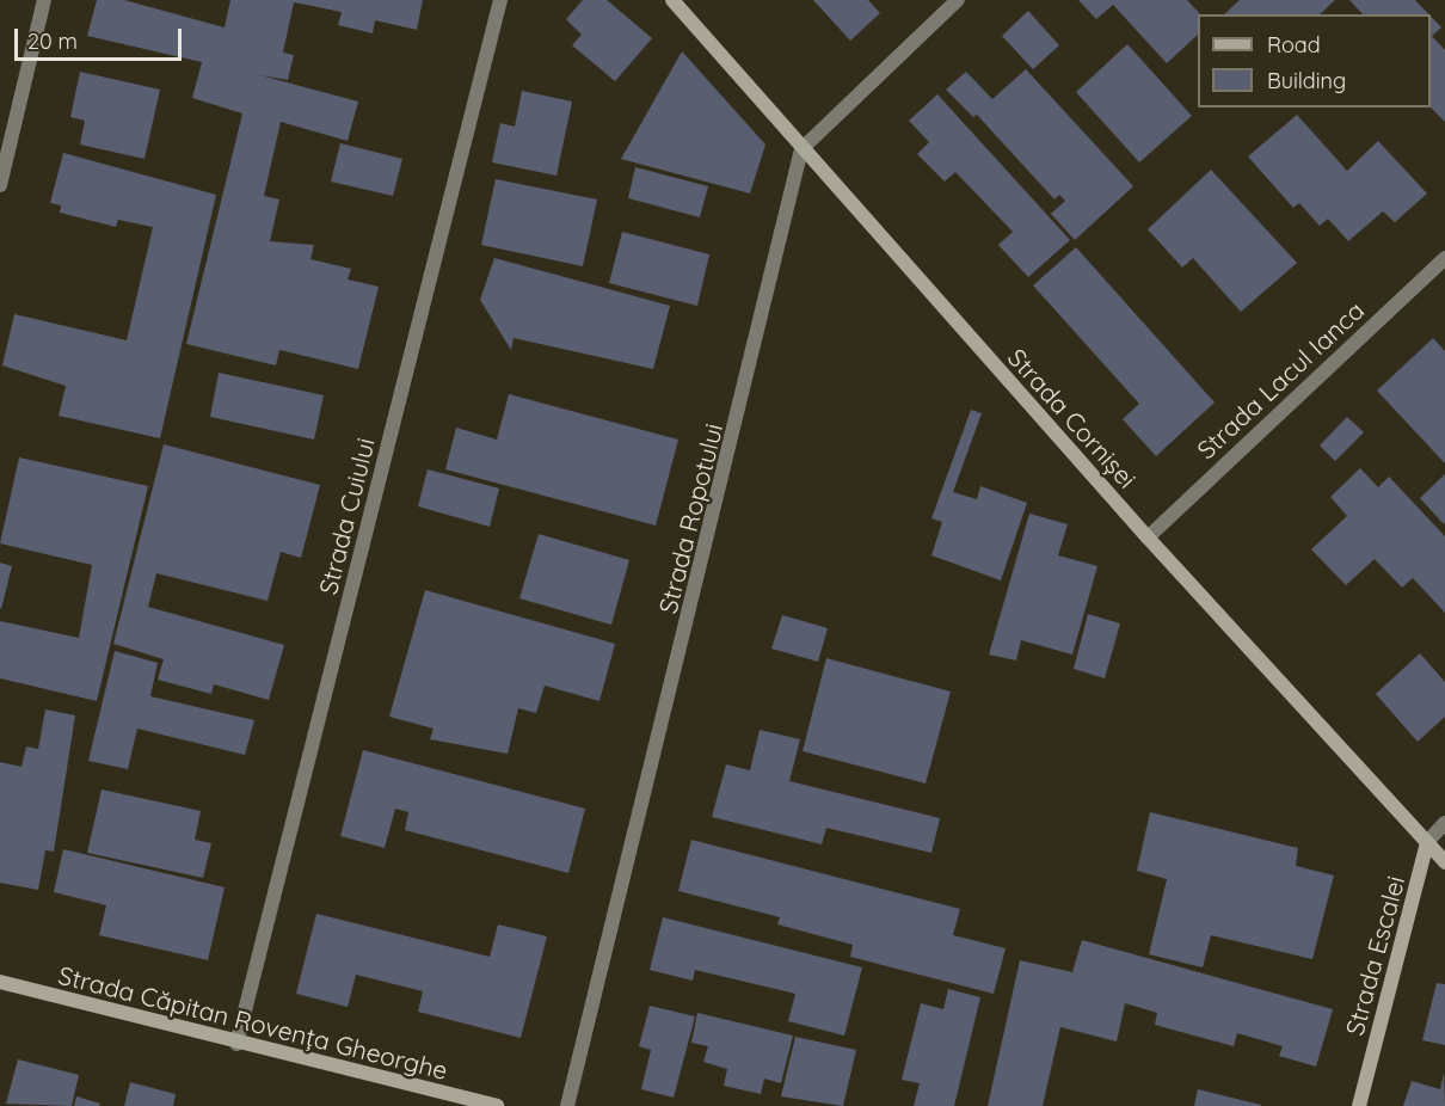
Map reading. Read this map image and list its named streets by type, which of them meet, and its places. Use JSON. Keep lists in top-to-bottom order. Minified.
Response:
{"streets":{"street":["Strada Lacul Ianca","Strada Cornișei","Strada Cuiului","Strada Ropotului","Strada Escalei","Strada Căpitan Rovența Gheorghe"]},"crossings":[["Strada Lacul Ianca","Strada Cornișei"],["Strada Cornișei","Strada Ropotului"],["Strada Cornișei","Strada Escalei"],["Strada Cuiului","Strada Căpitan Rovența Gheorghe"]],"legend":["Road","Building"],"scale_bar":"20 m"}
